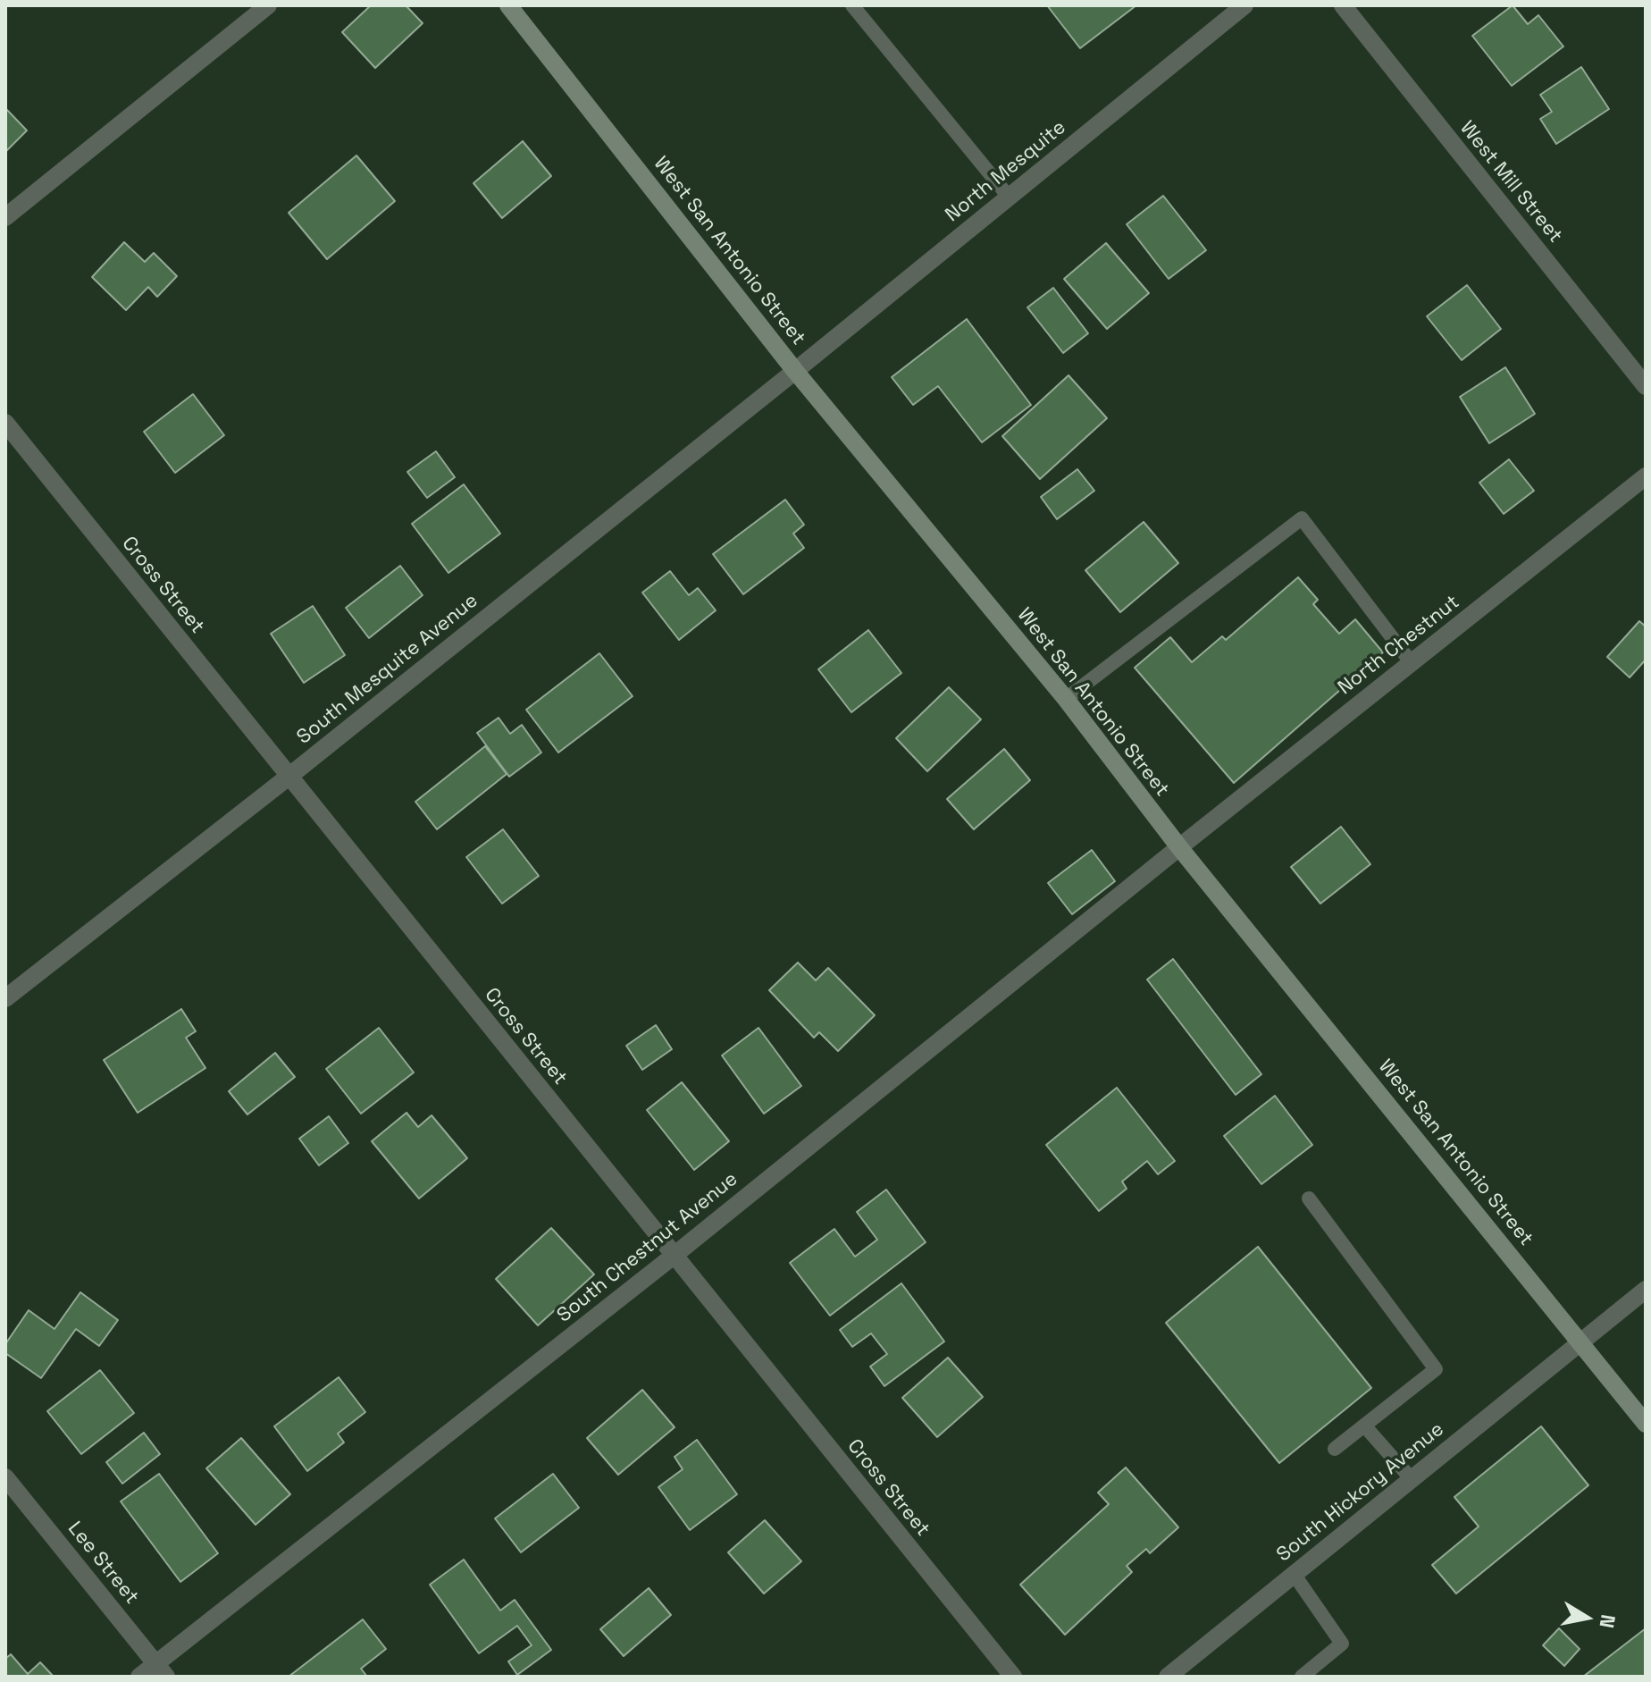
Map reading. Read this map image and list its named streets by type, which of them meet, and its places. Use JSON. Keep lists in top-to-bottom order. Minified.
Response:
{"streets":{"main road":["West San Antonio Street"],"street":["North Mesquite","West Mill Street","Cross Street","North Chestnut","South Mesquite Avenue","South Chestnut Avenue","South Hickory Avenue","Lee Street"]},"crossings":[["North Mesquite","West San Antonio Street"],["North Mesquite","South Mesquite Avenue"],["West San Antonio Street","North Chestnut"],["West San Antonio Street","South Mesquite Avenue"],["West San Antonio Street","South Chestnut Avenue"],["West San Antonio Street","South Hickory Avenue"],["Cross Street","South Mesquite Avenue"],["Cross Street","South Chestnut Avenue"],["North Chestnut","South Chestnut Avenue"],["South Chestnut Avenue","Lee Street"]],"north":"right"}
